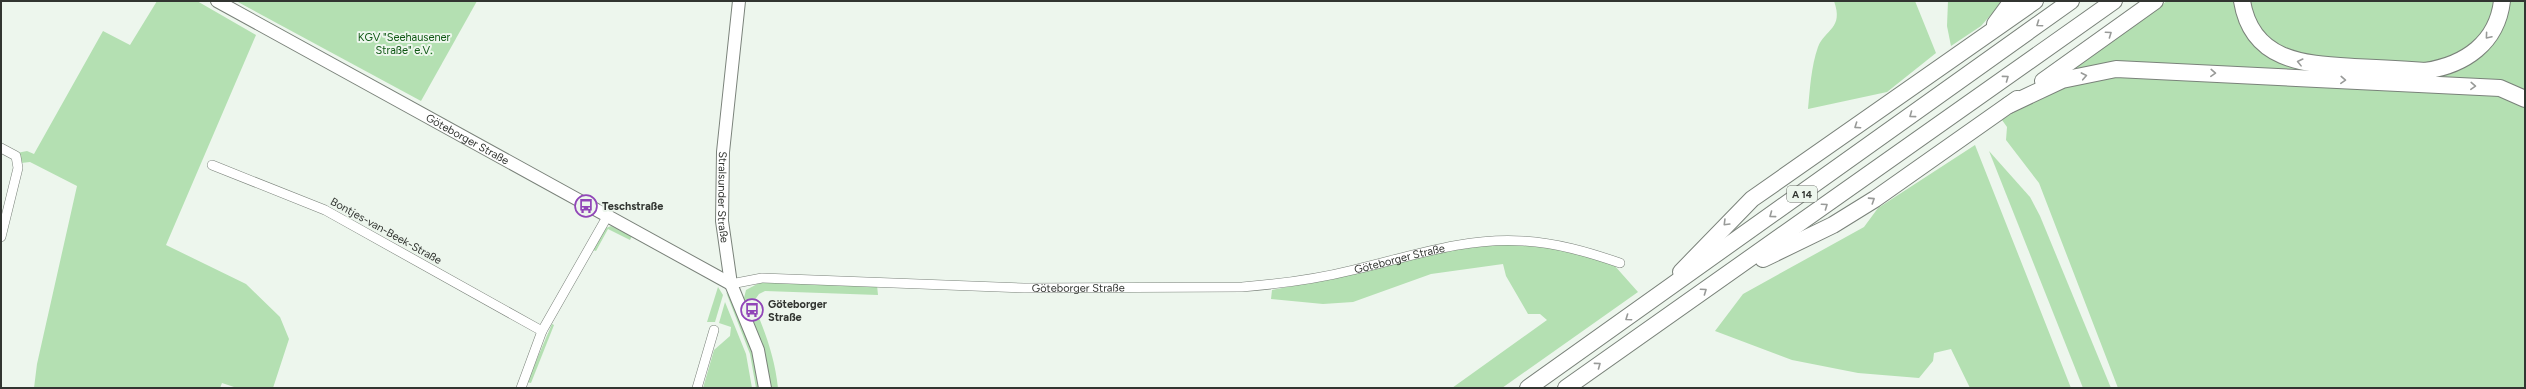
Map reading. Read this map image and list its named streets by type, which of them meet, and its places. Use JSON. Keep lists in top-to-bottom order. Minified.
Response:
{"streets":{"highway":["A 14"],"street":["Göteborger Straße","Stralsunder Straße","Bontjes-van-Beek-Straße"]},"crossings":[["Göteborger Straße","Stralsunder Straße"]],"parks":["KGV \"Seehausener Straße\" e.V."],"places":{"bus stop":["Teschstraße","Göteborger Straße"]}}
